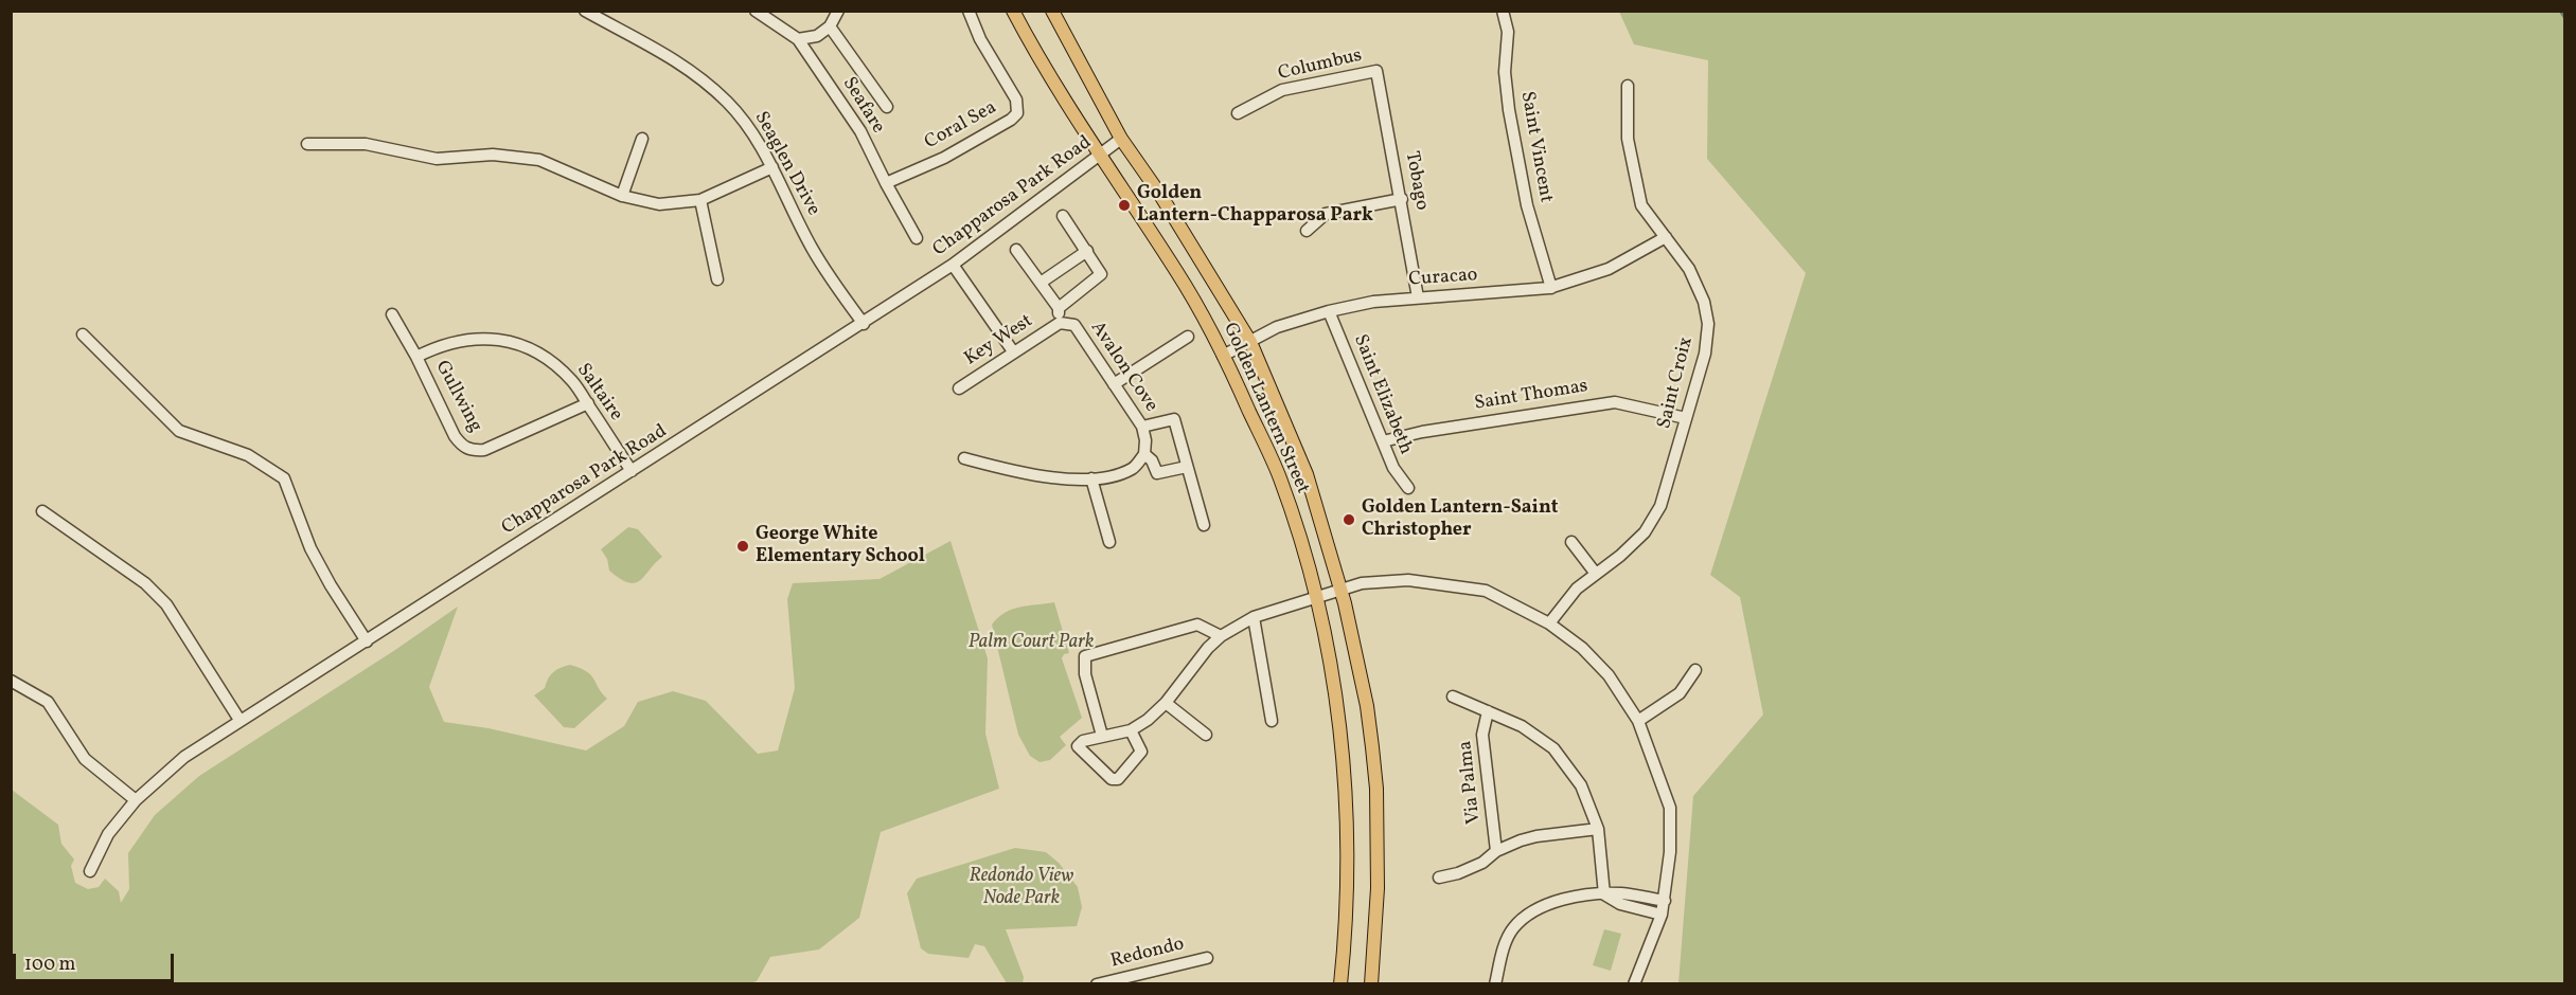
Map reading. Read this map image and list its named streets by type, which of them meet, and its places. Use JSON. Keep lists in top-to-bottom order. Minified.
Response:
{"streets":{"main road":["Golden Lantern Street"],"street":["Columbus","Seafare","Coral Sea","Saint Vincent","Seaglen Drive","Tobago","Chapparosa Park Road","Curacao","Key West","Avalon Cove","Saint Croix","Saltaire","Saint Elizabeth","Saint Thomas","Gullwing","Via Palma","Redondo"]},"crossings":[["Columbus","Tobago"],["Seafare","Coral Sea"],["Saint Vincent","Curacao"],["Seaglen Drive","Chapparosa Park Road"],["Tobago","Curacao"],["Chapparosa Park Road","Saltaire"],["Chapparosa Park Road","Golden Lantern Street"],["Curacao","Saint Croix"],["Curacao","Saint Elizabeth"],["Curacao","Golden Lantern Street"],["Key West","Avalon Cove"],["Saint Croix","Saint Thomas"],["Saltaire","Gullwing"],["Saint Elizabeth","Saint Thomas"]],"parks":["Palm Court Park","Redondo View Node Park"],"places":["Golden Lantern-Chapparosa Park","Golden Lantern-Saint Christopher","George White Elementary School"],"scale_bar":"100 m"}
